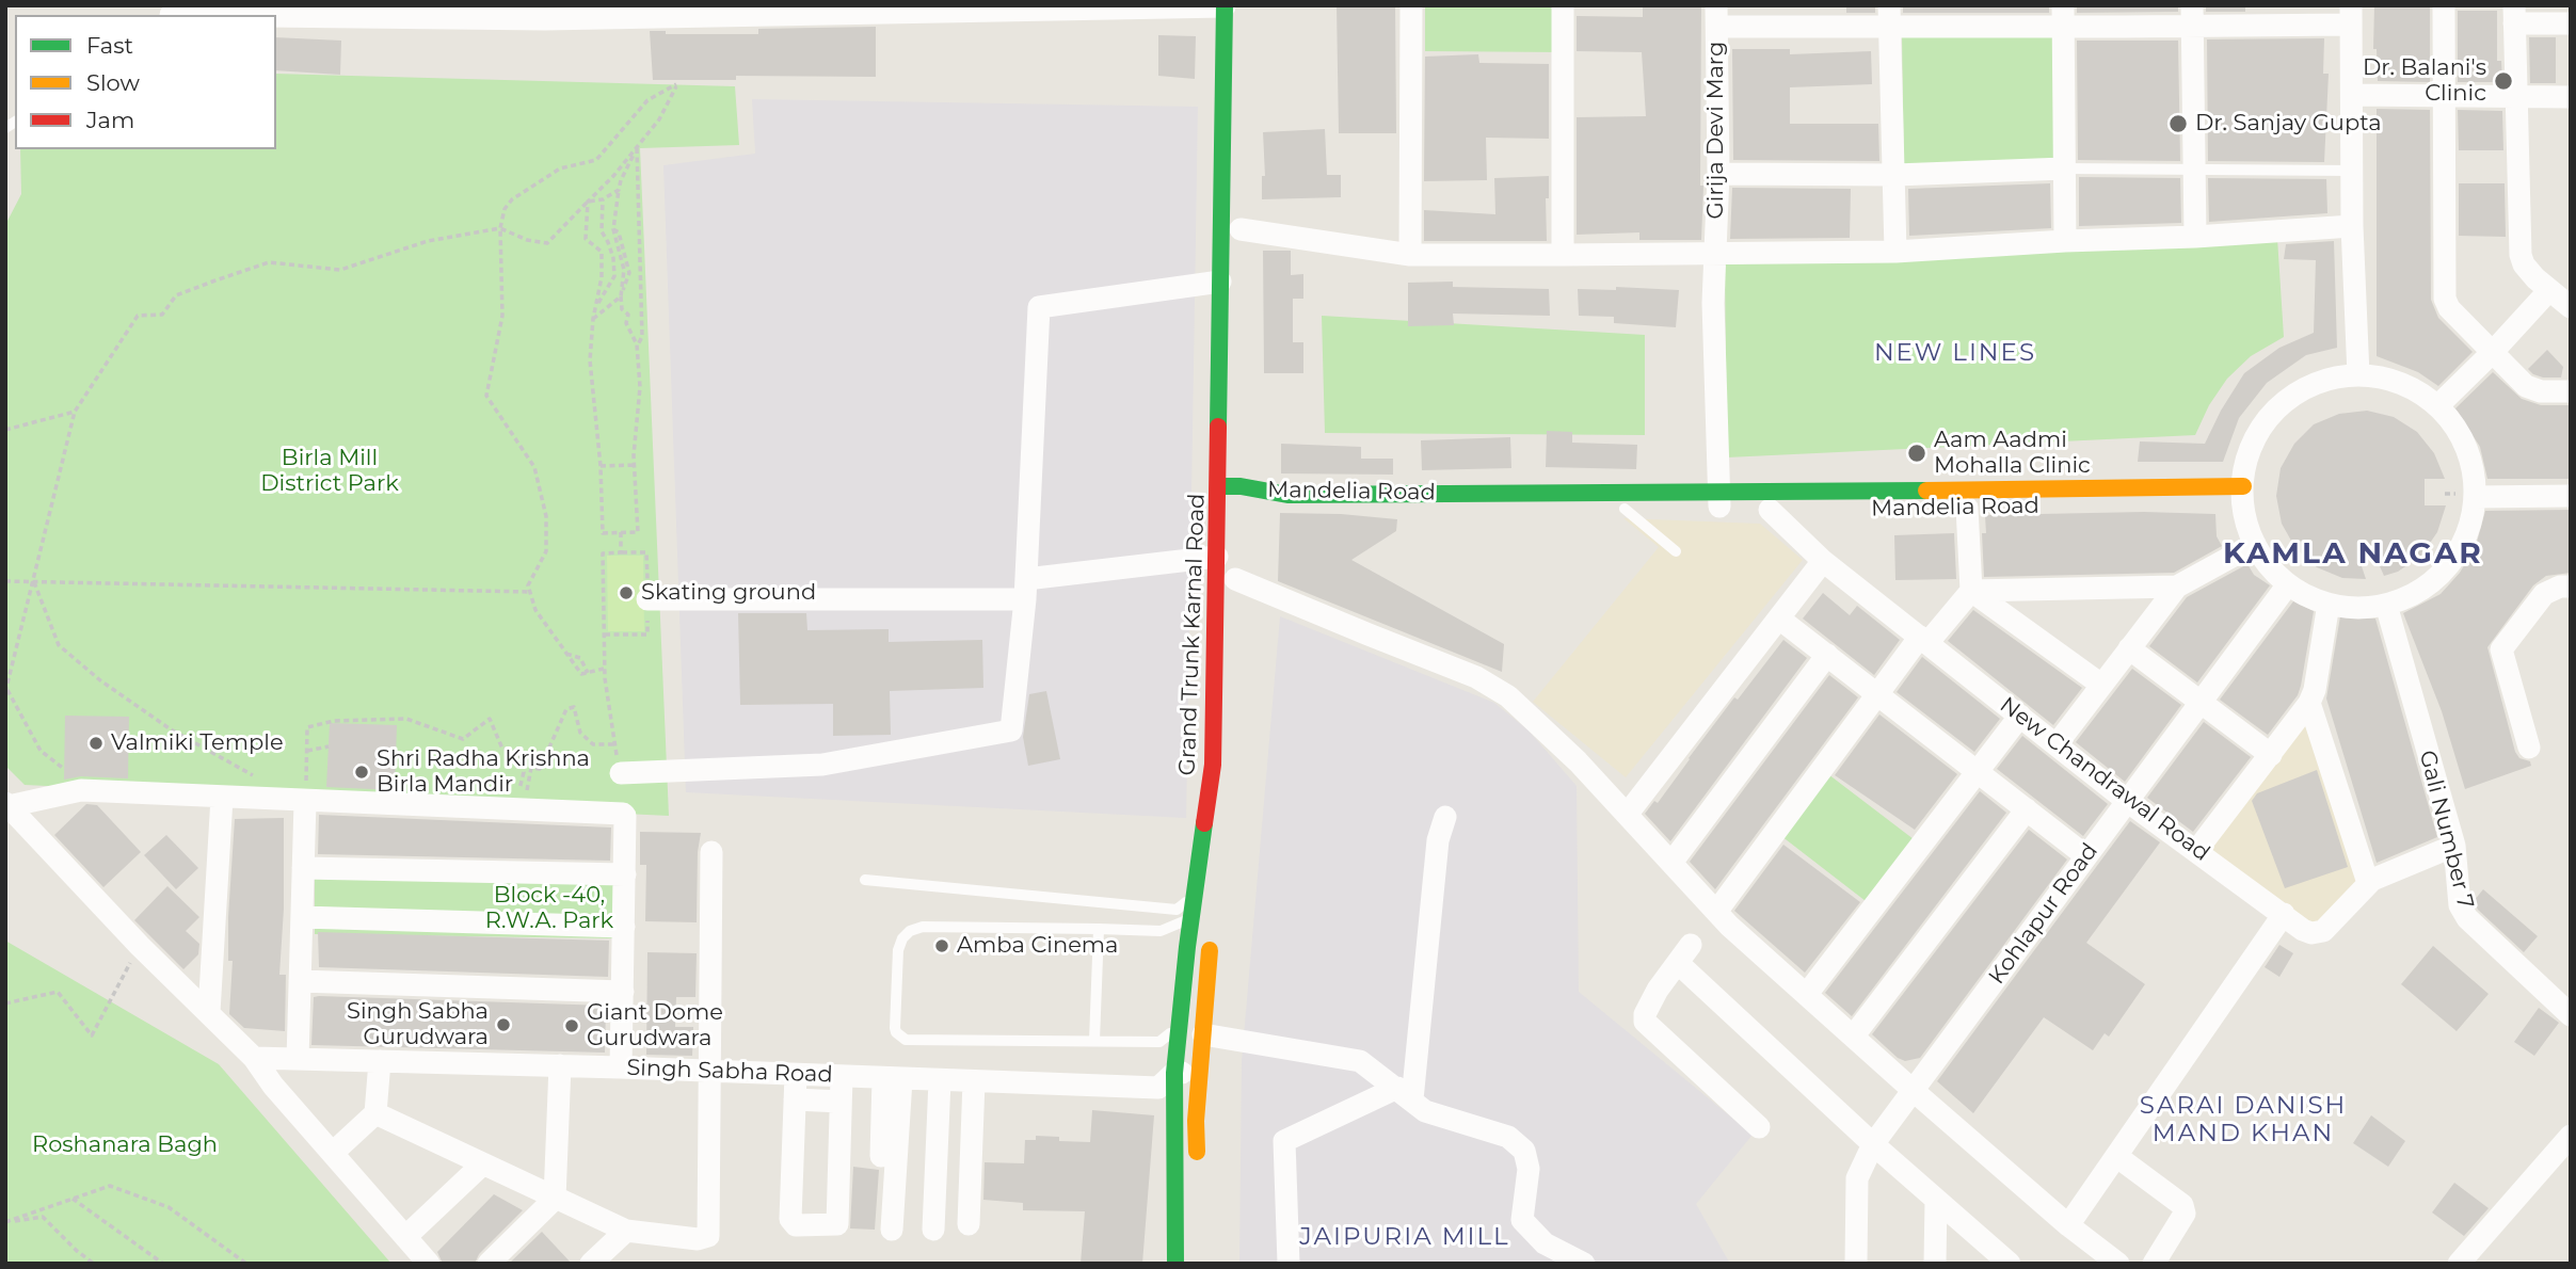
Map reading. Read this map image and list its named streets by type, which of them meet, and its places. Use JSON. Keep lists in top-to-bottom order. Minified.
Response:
{"streets":{"main road":["Mandelia Road","Grand Trunk Karnal Road"],"street":["Girija Devi Marg","New Chandrawal Road","Gali Number 7","Kohlapur Road","Singh Sabha Road"]},"crossings":[["Girija Devi Marg","Mandelia Road"],["Mandelia Road","Gali Number 7"],["Mandelia Road","Kohlapur Road"],["Grand Trunk Karnal Road","Singh Sabha Road"],["New Chandrawal Road","Gali Number 7"],["New Chandrawal Road","Kohlapur Road"],["Gali Number 7","Kohlapur Road"]],"districts":["NEW LINES","KAMLA NAGAR","SARAI DANISH MAND KHAN","JAIPURIA MILL"],"parks":["Birla Mill District Park","Block -40, R.W.A. Park","Roshanara Bagh"],"places":["Dr. Balani's Clinic","Dr. Sanjay Gupta","Aam Aadmi Mohalla Clinic","Skating ground","Valmiki Temple","Shri Radha Krishna Birla Mandir","Amba Cinema","Singh Sabha Gurudwara","Giant Dome Gurudwara"],"legend":["Fast","Slow","Jam"]}
